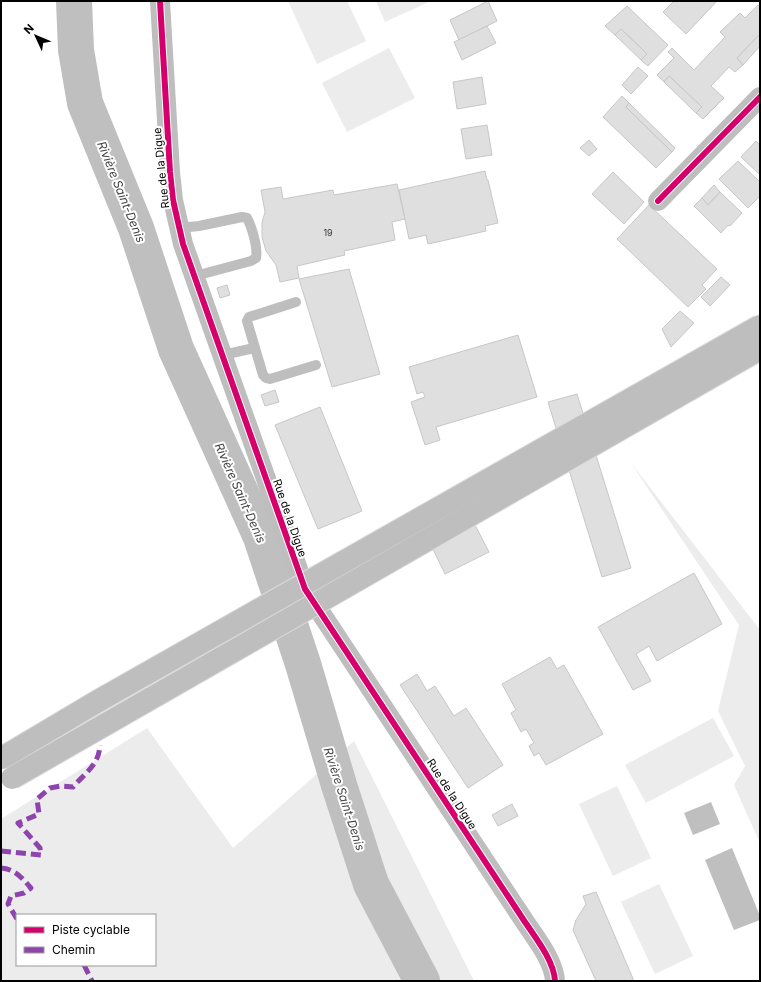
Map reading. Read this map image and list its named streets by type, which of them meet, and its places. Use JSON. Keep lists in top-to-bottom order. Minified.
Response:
{"streets":{"street":["Rue de la Digue"]},"water":["Rivière Saint-Denis"],"house_numbers":["19"],"legend":["Piste cyclable","Chemin"],"north":"top left"}
